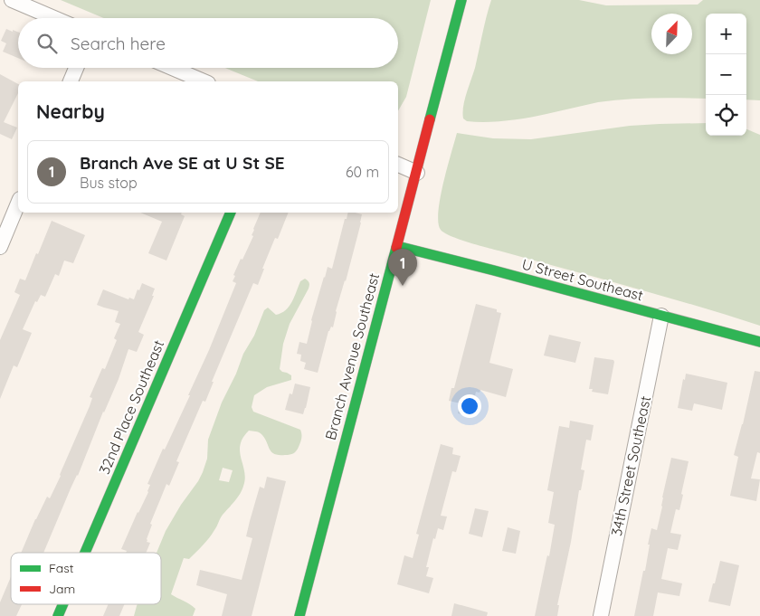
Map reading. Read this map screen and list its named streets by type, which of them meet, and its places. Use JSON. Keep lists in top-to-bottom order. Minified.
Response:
{"streets":{"main road":["U Street Southeast","Branch Avenue Southeast","32nd Place Southeast"],"street":["34th Street Southeast"]},"crossings":[["U Street Southeast","Branch Avenue Southeast"],["U Street Southeast","34th Street Southeast"]],"legend":["Fast","Jam"],"north":"top right","page":{"map_buttons":["+","−"],"search":"Search here","heading":"Nearby","list":[{"mark":"1","name":"Branch Ave SE at U St SE","note":"Bus stop","value":"60 m"}],"pins":"1"}}
